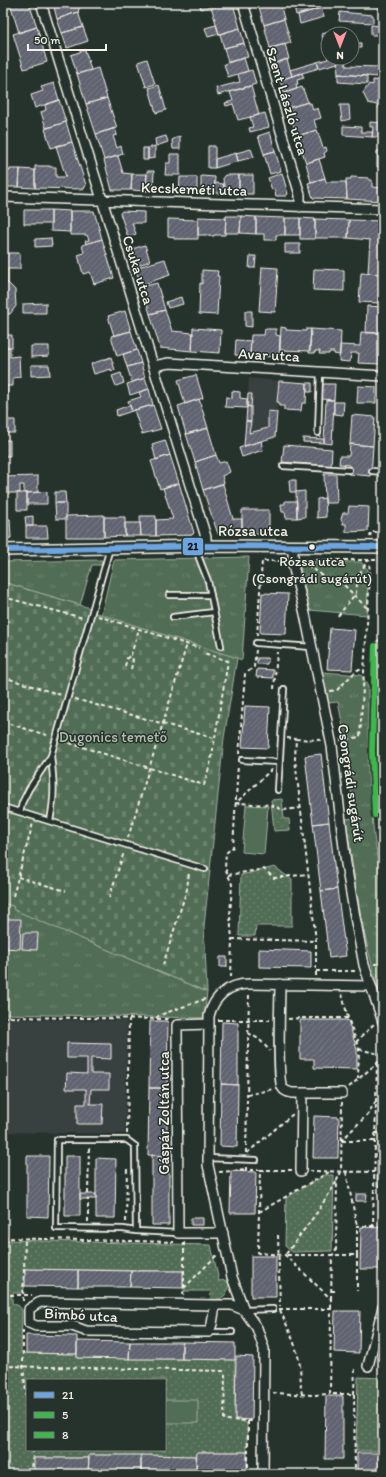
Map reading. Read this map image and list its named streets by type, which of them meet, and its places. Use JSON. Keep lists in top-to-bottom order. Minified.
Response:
{"streets":{"main road":["Csongrádi sugárút"],"street":["Szent László utca","Kecskeméti utca","Csuka utca","Avar utca","Rózsa utca","Gáspár Zoltán utca","Bimbó utca"]},"crossings":[["Szent László utca","Kecskeméti utca"],["Kecskeméti utca","Csuka utca"],["Csuka utca","Avar utca"],["Csuka utca","Rózsa utca"],["Rózsa utca","Csongrádi sugárút"]],"parks":["Dugonics temető"],"places":["Rózsa utca (Csongrádi sugárút)"],"lines":["transit line 21","transit line 5","transit line 8"],"legend":["21","5","8"],"scale_bar":"50 m","north":"bottom"}
